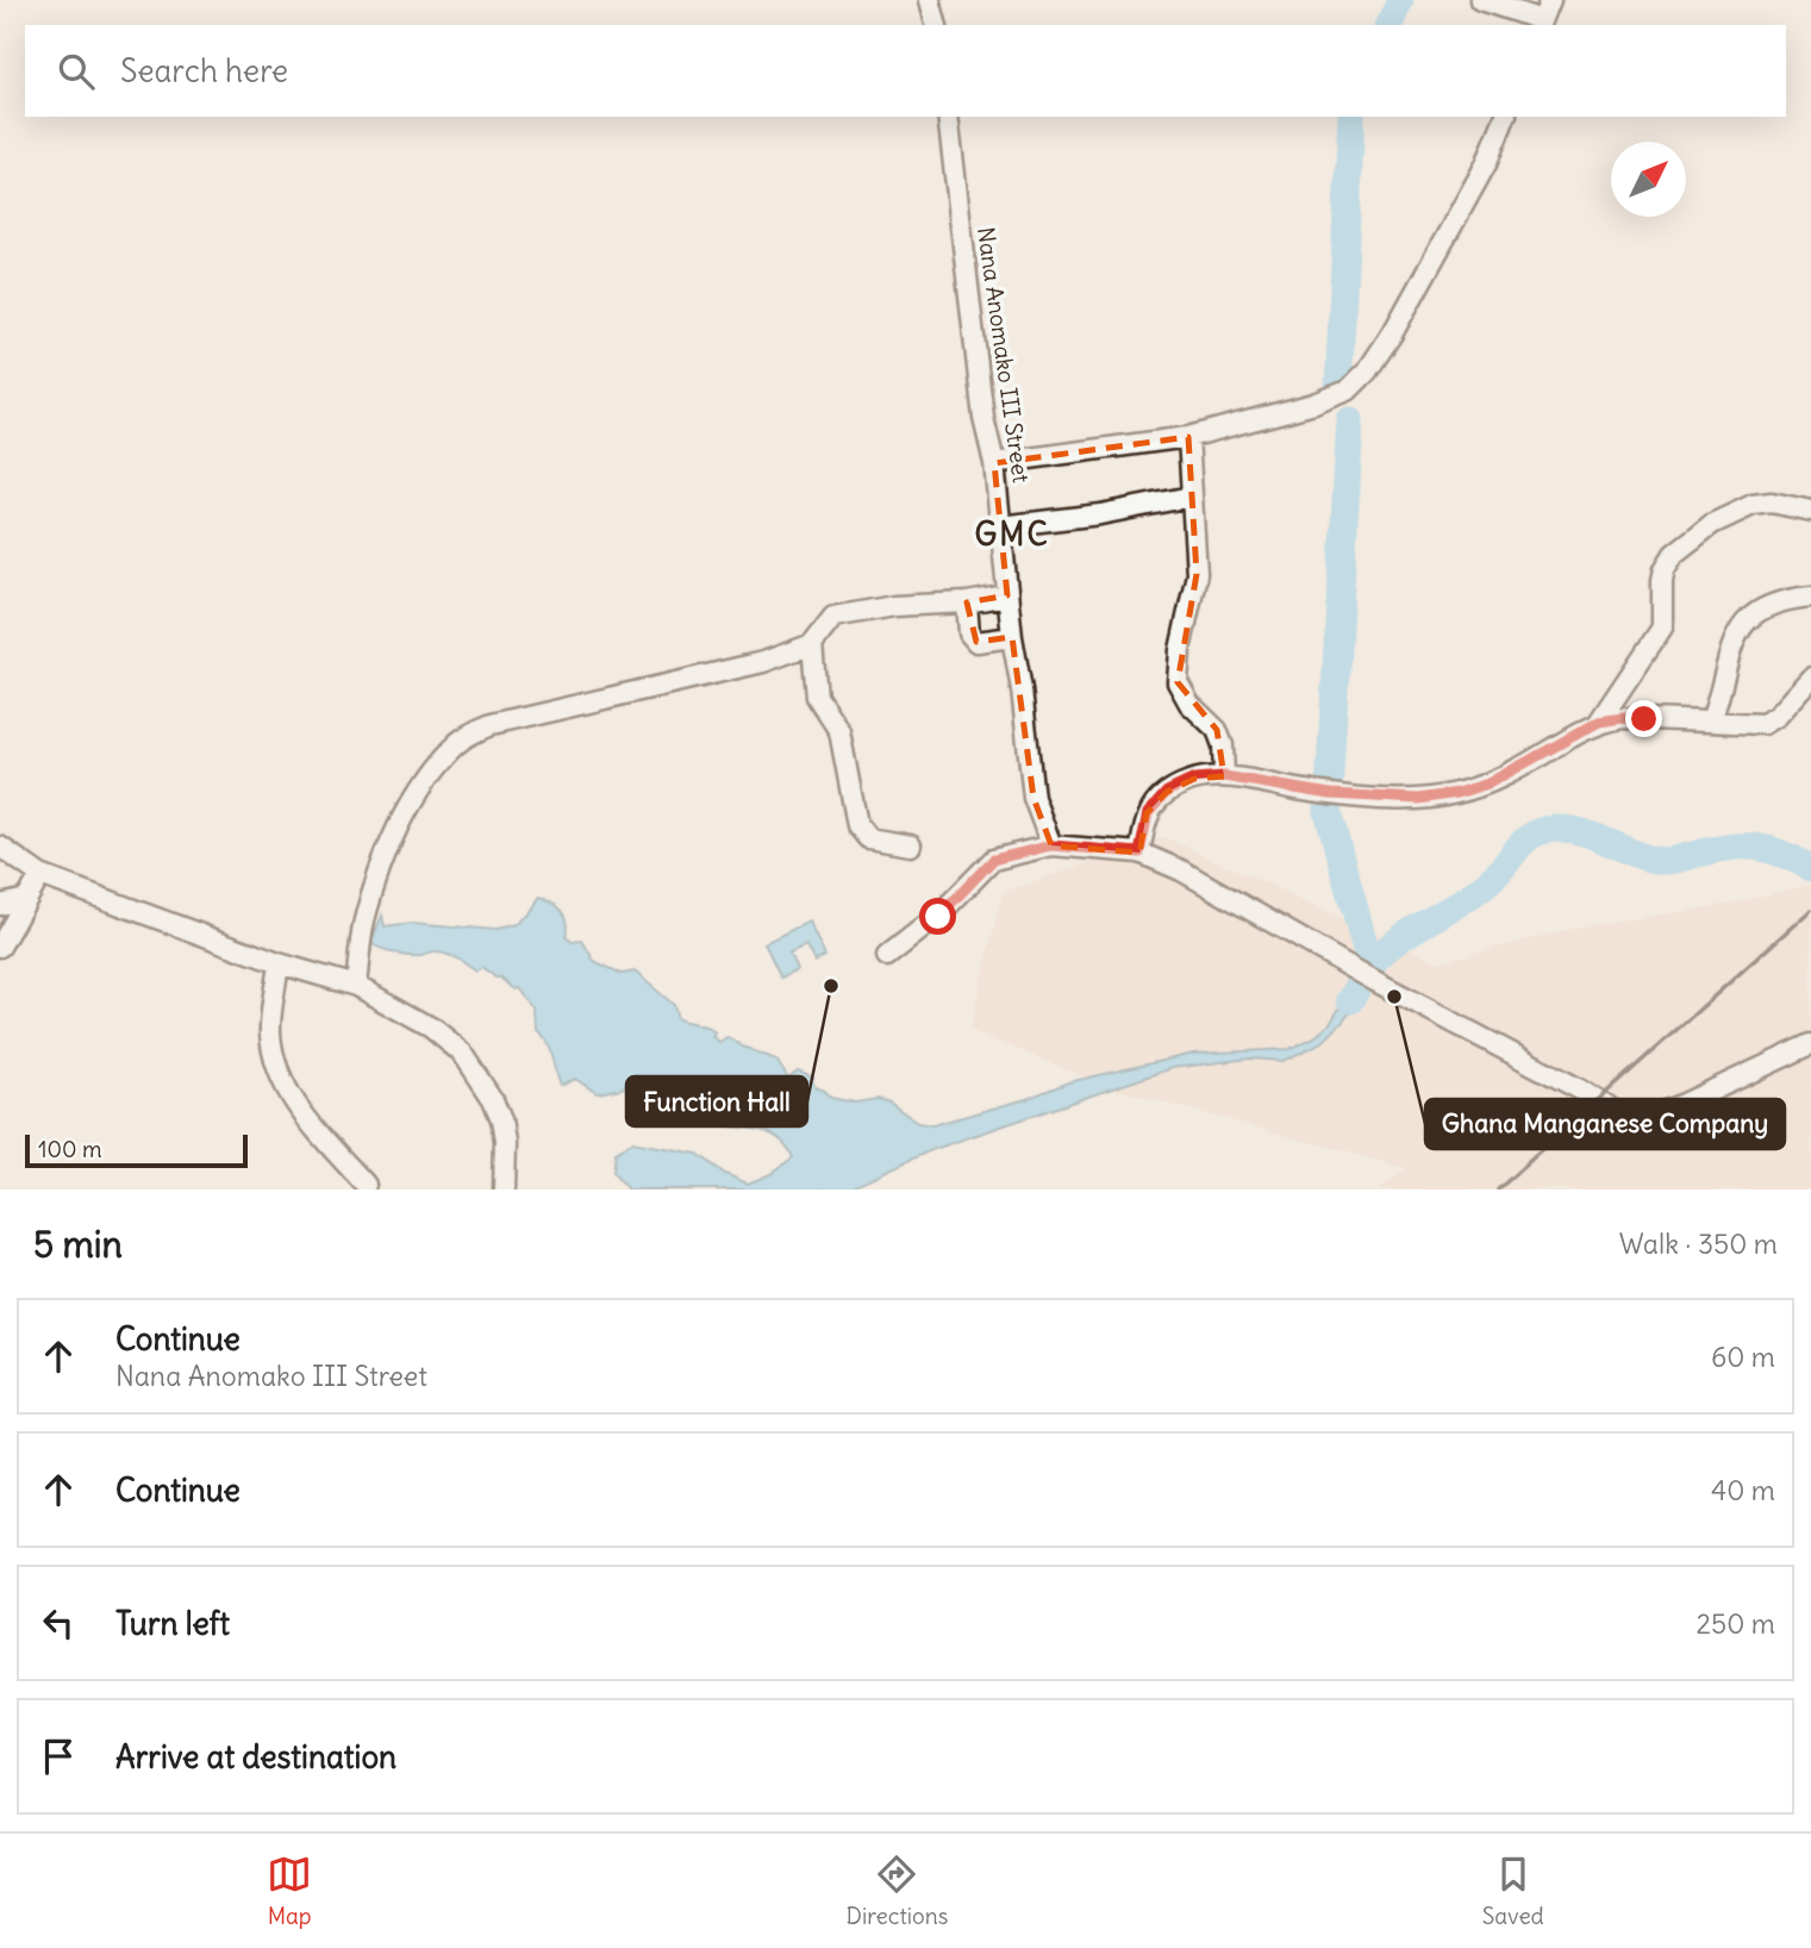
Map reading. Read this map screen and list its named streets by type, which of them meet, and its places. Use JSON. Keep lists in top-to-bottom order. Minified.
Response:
{"streets":{"street":["Nana Anomako III Street"]},"districts":["GMC"],"places":["Function Hall","Ghana Manganese Company"],"scale_bar":"100 m","north":"top right","page":{"search":"Search here","scale":"100 m","heading":["5 min","Walk · 350 m"],"list":[["Continue","Nana Anomako III Street","60 m"],["Continue","40 m"],["Turn left","250 m"],"Arrive at destination"],"nav":["Map","Directions","Saved"]}}
